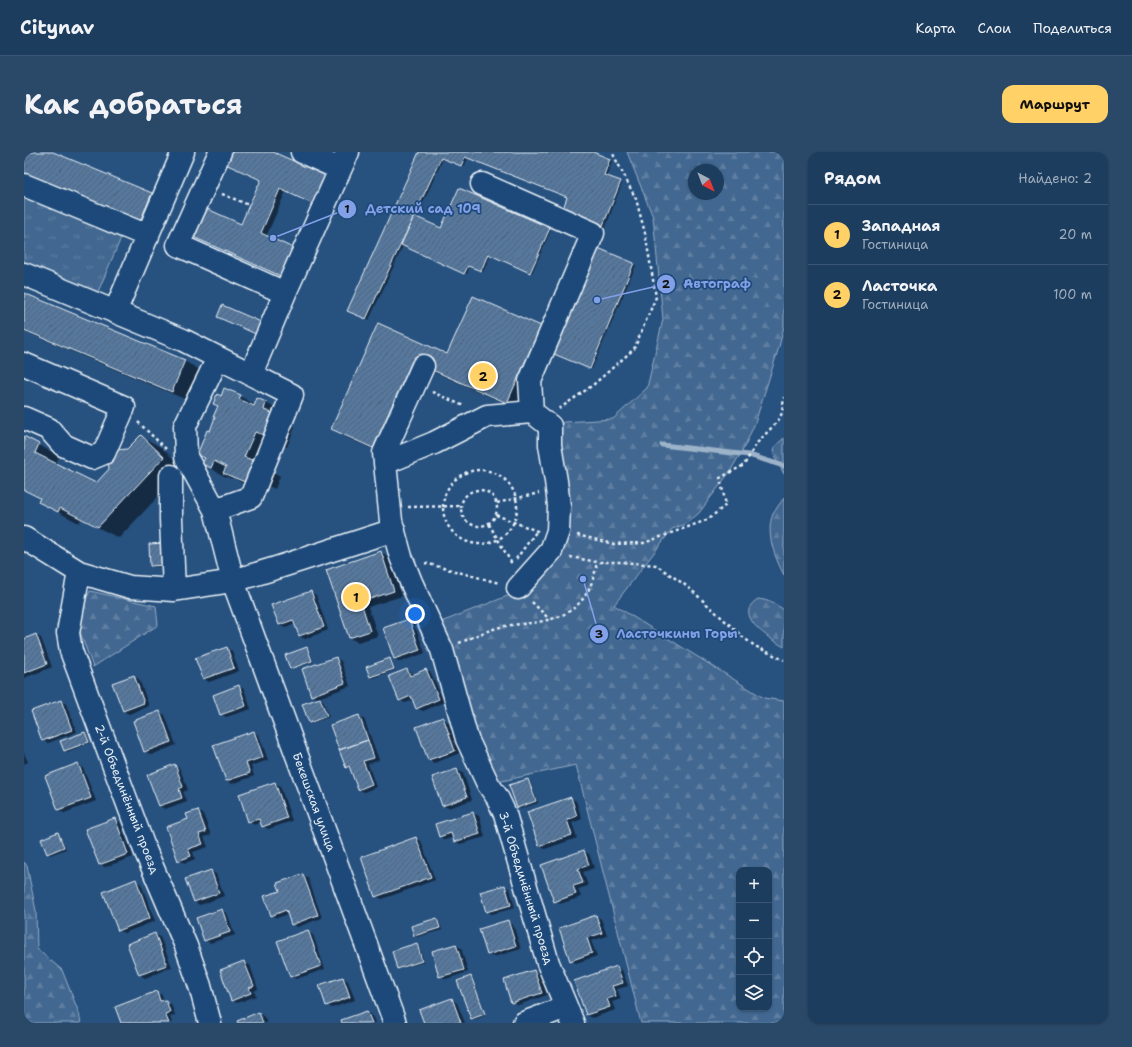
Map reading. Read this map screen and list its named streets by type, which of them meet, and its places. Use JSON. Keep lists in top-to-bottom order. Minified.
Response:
{"streets":{"street":["2-й Объединённый проезд","Бекешская улица","3-й Объединённый проезд"]},"places":["Детский сад 109","Автограф","Ласточкины Горы"],"north":"bottom right","page":{"header":"Citynav","nav":["Карта","Слои","Поделиться"],"title":"Как добраться","buttons":"Маршрут","heading":["Рядом","Найдено: 2"],"list":[{"mark":"1","name":"Западная","note":"Гостиница","value":"20 m"},{"mark":"2","name":"Ласточка","note":"Гостиница","value":"100 m"}],"pins":["2","1"],"map_buttons":["+","−"]}}
